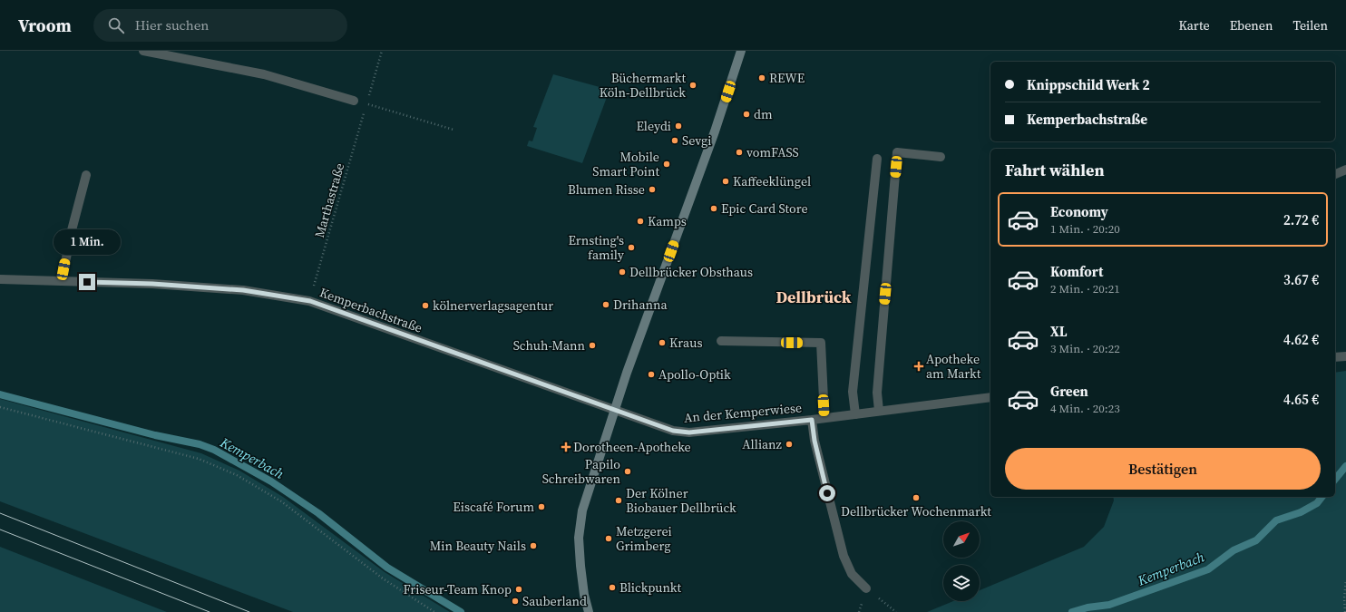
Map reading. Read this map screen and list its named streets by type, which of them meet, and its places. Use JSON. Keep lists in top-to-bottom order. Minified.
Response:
{"streets":{"street":["Kemperbachstraße","An der Kemperwiese"],"path":["Marthastraße"]},"crossings":[["Marthastraße","Kemperbachstraße"],["Kemperbachstraße","An der Kemperwiese"]],"districts":["Dellbrück"],"water":["Kemperbach"],"places":{"other":["REWE","Büchermarkt Köln-Dellbrück","dm","Eleydi","Sevgi","vomFASS","Mobile Smart Point","Kaffeeklüngel","Blumen Risse","Epic Card Store","Kamps","Ernsting's family","Dellbrücker Obsthaus","Drihanna","kölnerverlagsagentur","Kraus","Schuh-Mann","Apollo-Optik","Allianz","Papilo Schreibwaren","Dellbrücker Wochenmarkt","Der Kölner Biobauer Dellbrück","Eiscafé Forum","Metzgerei Grimberg","Min Beauty Nails","Blickpunkt","Friseur-Team Knop","Sauberland"],"health":["Apotheke am Markt","Dorotheen-Apotheke"]},"north":"top right","page":{"header":"Vroom","search":"Hier suchen","nav":["Karte","Ebenen","Teilen"],"banner":["Knippschild Werk 2","Kemperbachstraße"],"heading":"Fahrt wählen","list":[{"name":"Economy","note":"1 Min. · 20:20","value":"2.72 €"},{"name":"Komfort","note":"2 Min. · 20:21","value":"3.67 €"},{"name":"XL","note":"3 Min. · 20:22","value":"4.62 €"},{"name":"Green","note":"4 Min. · 20:23","value":"4.65 €"}],"bubble":"1 Min.","buttons":"Bestätigen"}}
